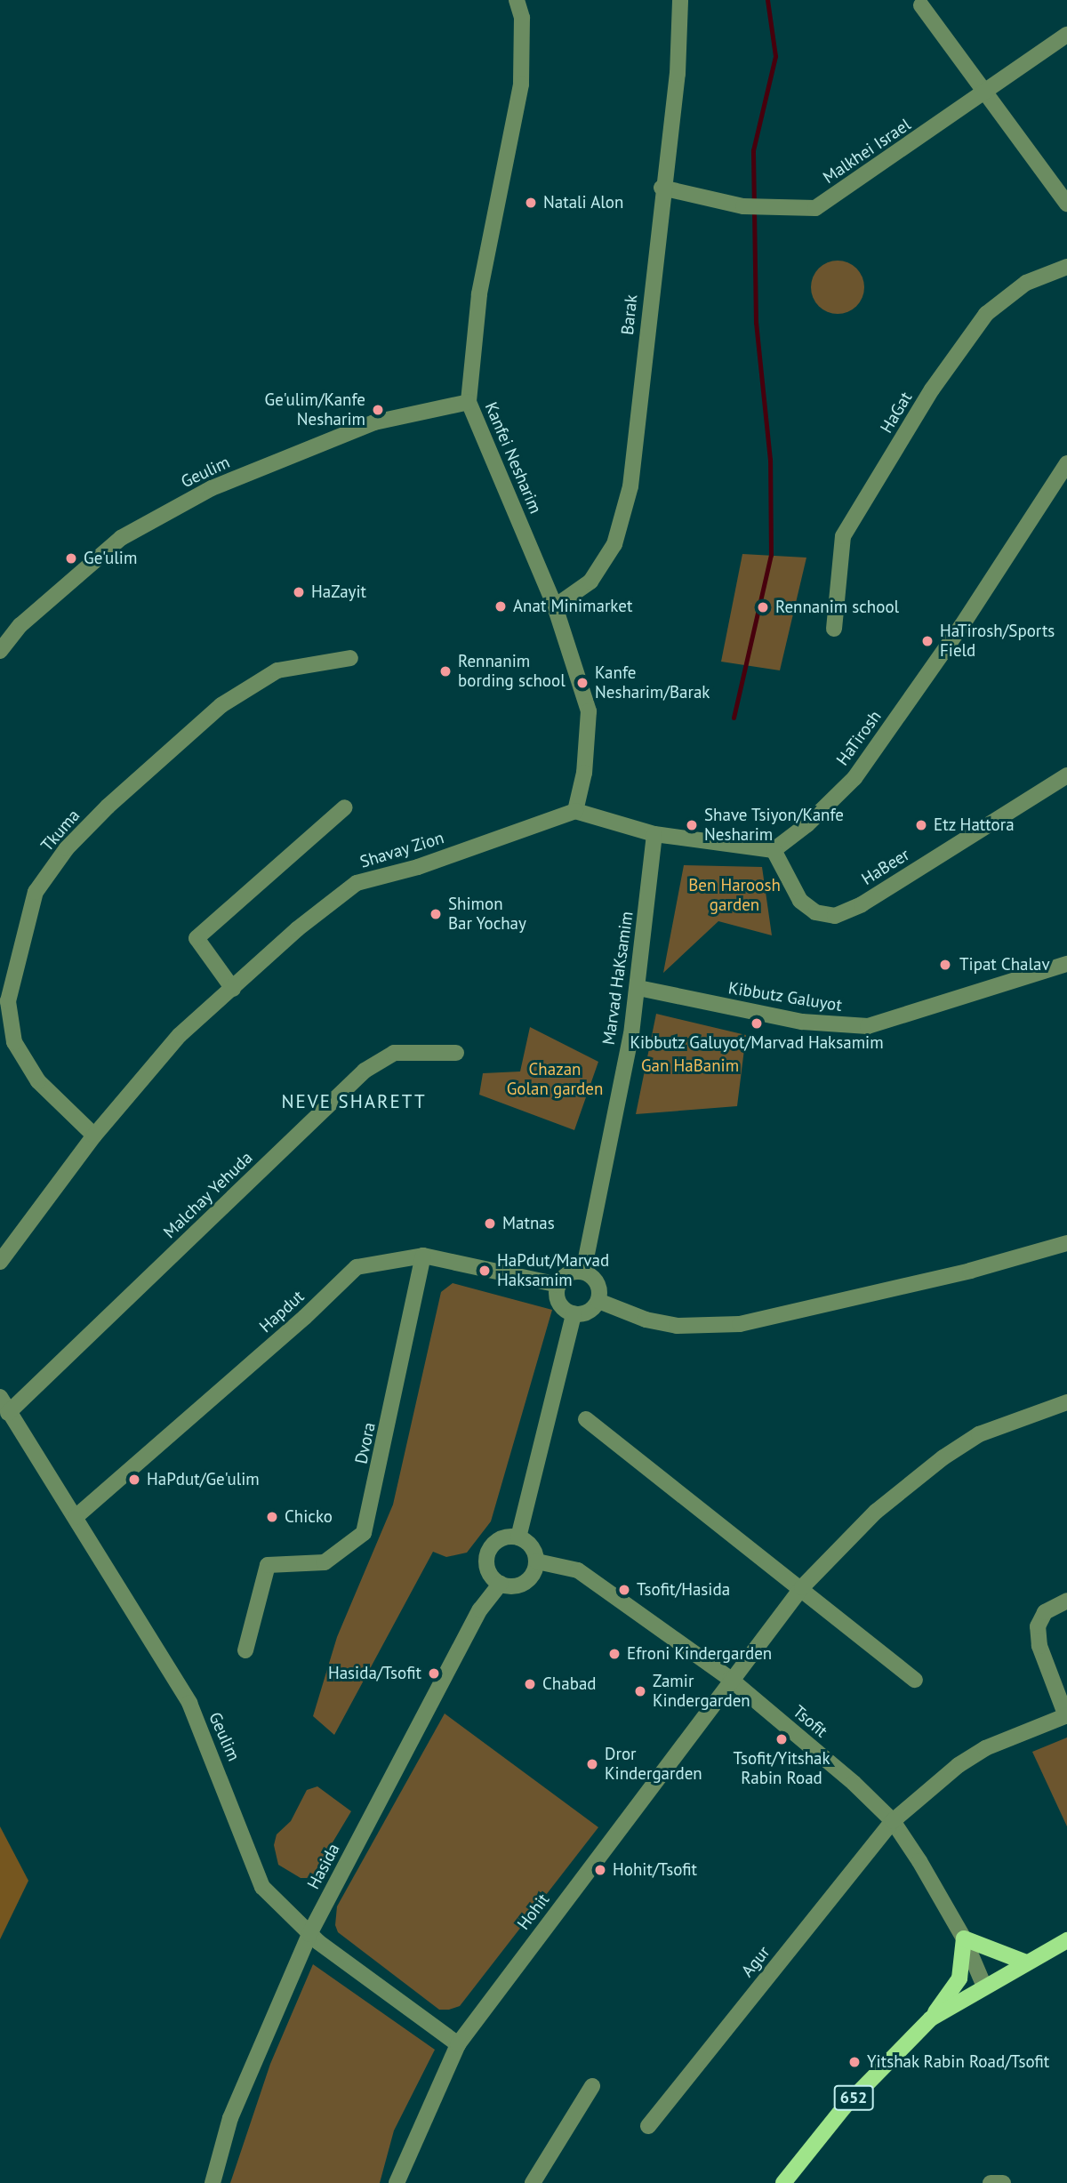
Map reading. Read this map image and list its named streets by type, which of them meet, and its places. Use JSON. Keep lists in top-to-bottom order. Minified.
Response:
{"streets":{"main road":["652"],"street":["Malkhei Israel","Barak","HaGat","Kanfei Nesharim","Geulim","HaTirosh","Tkuma","Shavay Zion","HaBeer","Marvad HaKsamim","Kibbutz Galuyot","Malchay Yehuda","Hapdut","Dvora","Tsofit","Hasida","Hohit","Agur"]},"crossings":[["Malkhei Israel","Barak"],["Barak","Kanfei Nesharim"],["Kanfei Nesharim","Geulim"],["Kanfei Nesharim","Shavay Zion"],["Geulim","Malchay Yehuda"],["Geulim","Hapdut"],["Geulim","Hasida"],["Geulim","Hohit"],["HaTirosh","HaBeer"],["Tkuma","Shavay Zion"],["Marvad HaKsamim","Kibbutz Galuyot"],["Marvad HaKsamim","Hapdut"],["Hapdut","Dvora"],["Tsofit","Hasida"],["Tsofit","Hohit"],["Tsofit","Agur"],["Tsofit","652"]],"districts":["NEVE SHARETT"],"parks":["Ben Haroosh garden","Gan HaBanim","Chazan Golan garden"],"places":["Natali Alon","Ge'ulim/Kanfe Nesharim","Ge'ulim","HaZayit","Anat Minimarket","Rennanim school","HaTirosh/Sports Field","Rennanim bording school","Kanfe Nesharim/Barak","Shave Tsiyon/Kanfe Nesharim","Etz Hattora","Shimon Bar Yochay","Tipat Chalav","Kibbutz Galuyot/Marvad Haksamim","Matnas","HaPdut/Marvad Haksamim","HaPdut/Ge'ulim","Chicko","Tsofit/Hasida","Efroni Kindergarden","Hasida/Tsofit","Chabad","Zamir Kindergarden","Tsofit/Yitshak Rabin Road","Dror Kindergarden","Hohit/Tsofit","Yitshak Rabin Road/Tsofit"]}
